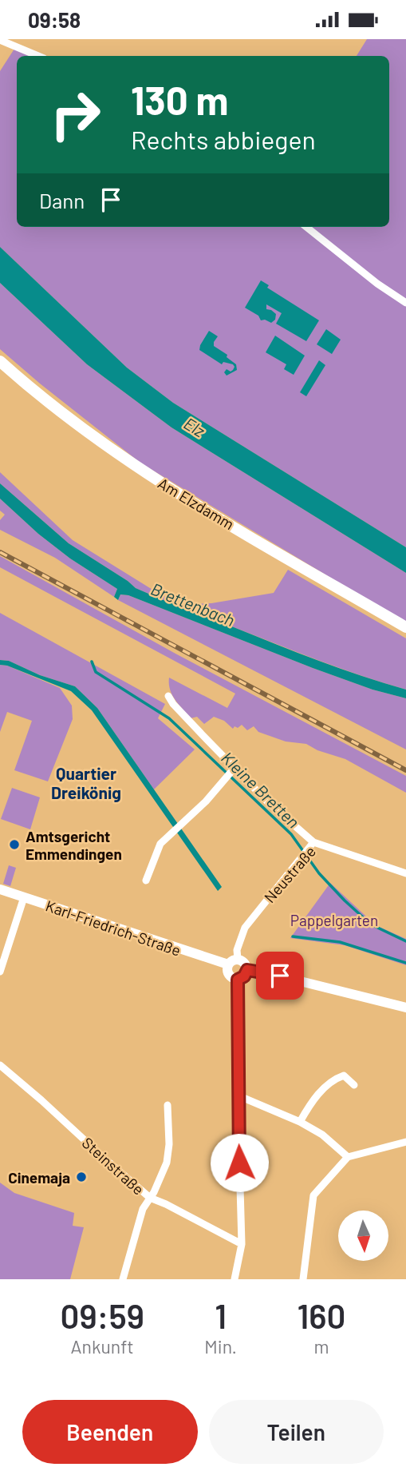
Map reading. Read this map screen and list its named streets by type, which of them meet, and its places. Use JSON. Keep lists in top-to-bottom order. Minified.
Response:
{"streets":{"main road":["Am Elzdamm"],"street":["Neustraße","Karl-Friedrich-Straße","Steinstraße"]},"crossings":[["Neustraße","Karl-Friedrich-Straße"]],"districts":["Quartier Dreikönig"],"water":["Elz","Brettenbach","Kleine Bretten"],"parks":["Pappelgarten"],"places":["Amtsgericht Emmendingen","Cinemaja"],"north":"bottom","page":{"status":"09:58","turn":["130 m","Rechts abbiegen"],"then":"Dann","eta":["09:59","Ankunft","1","Min.","160","m"],"buttons":["Beenden","Teilen"]}}
